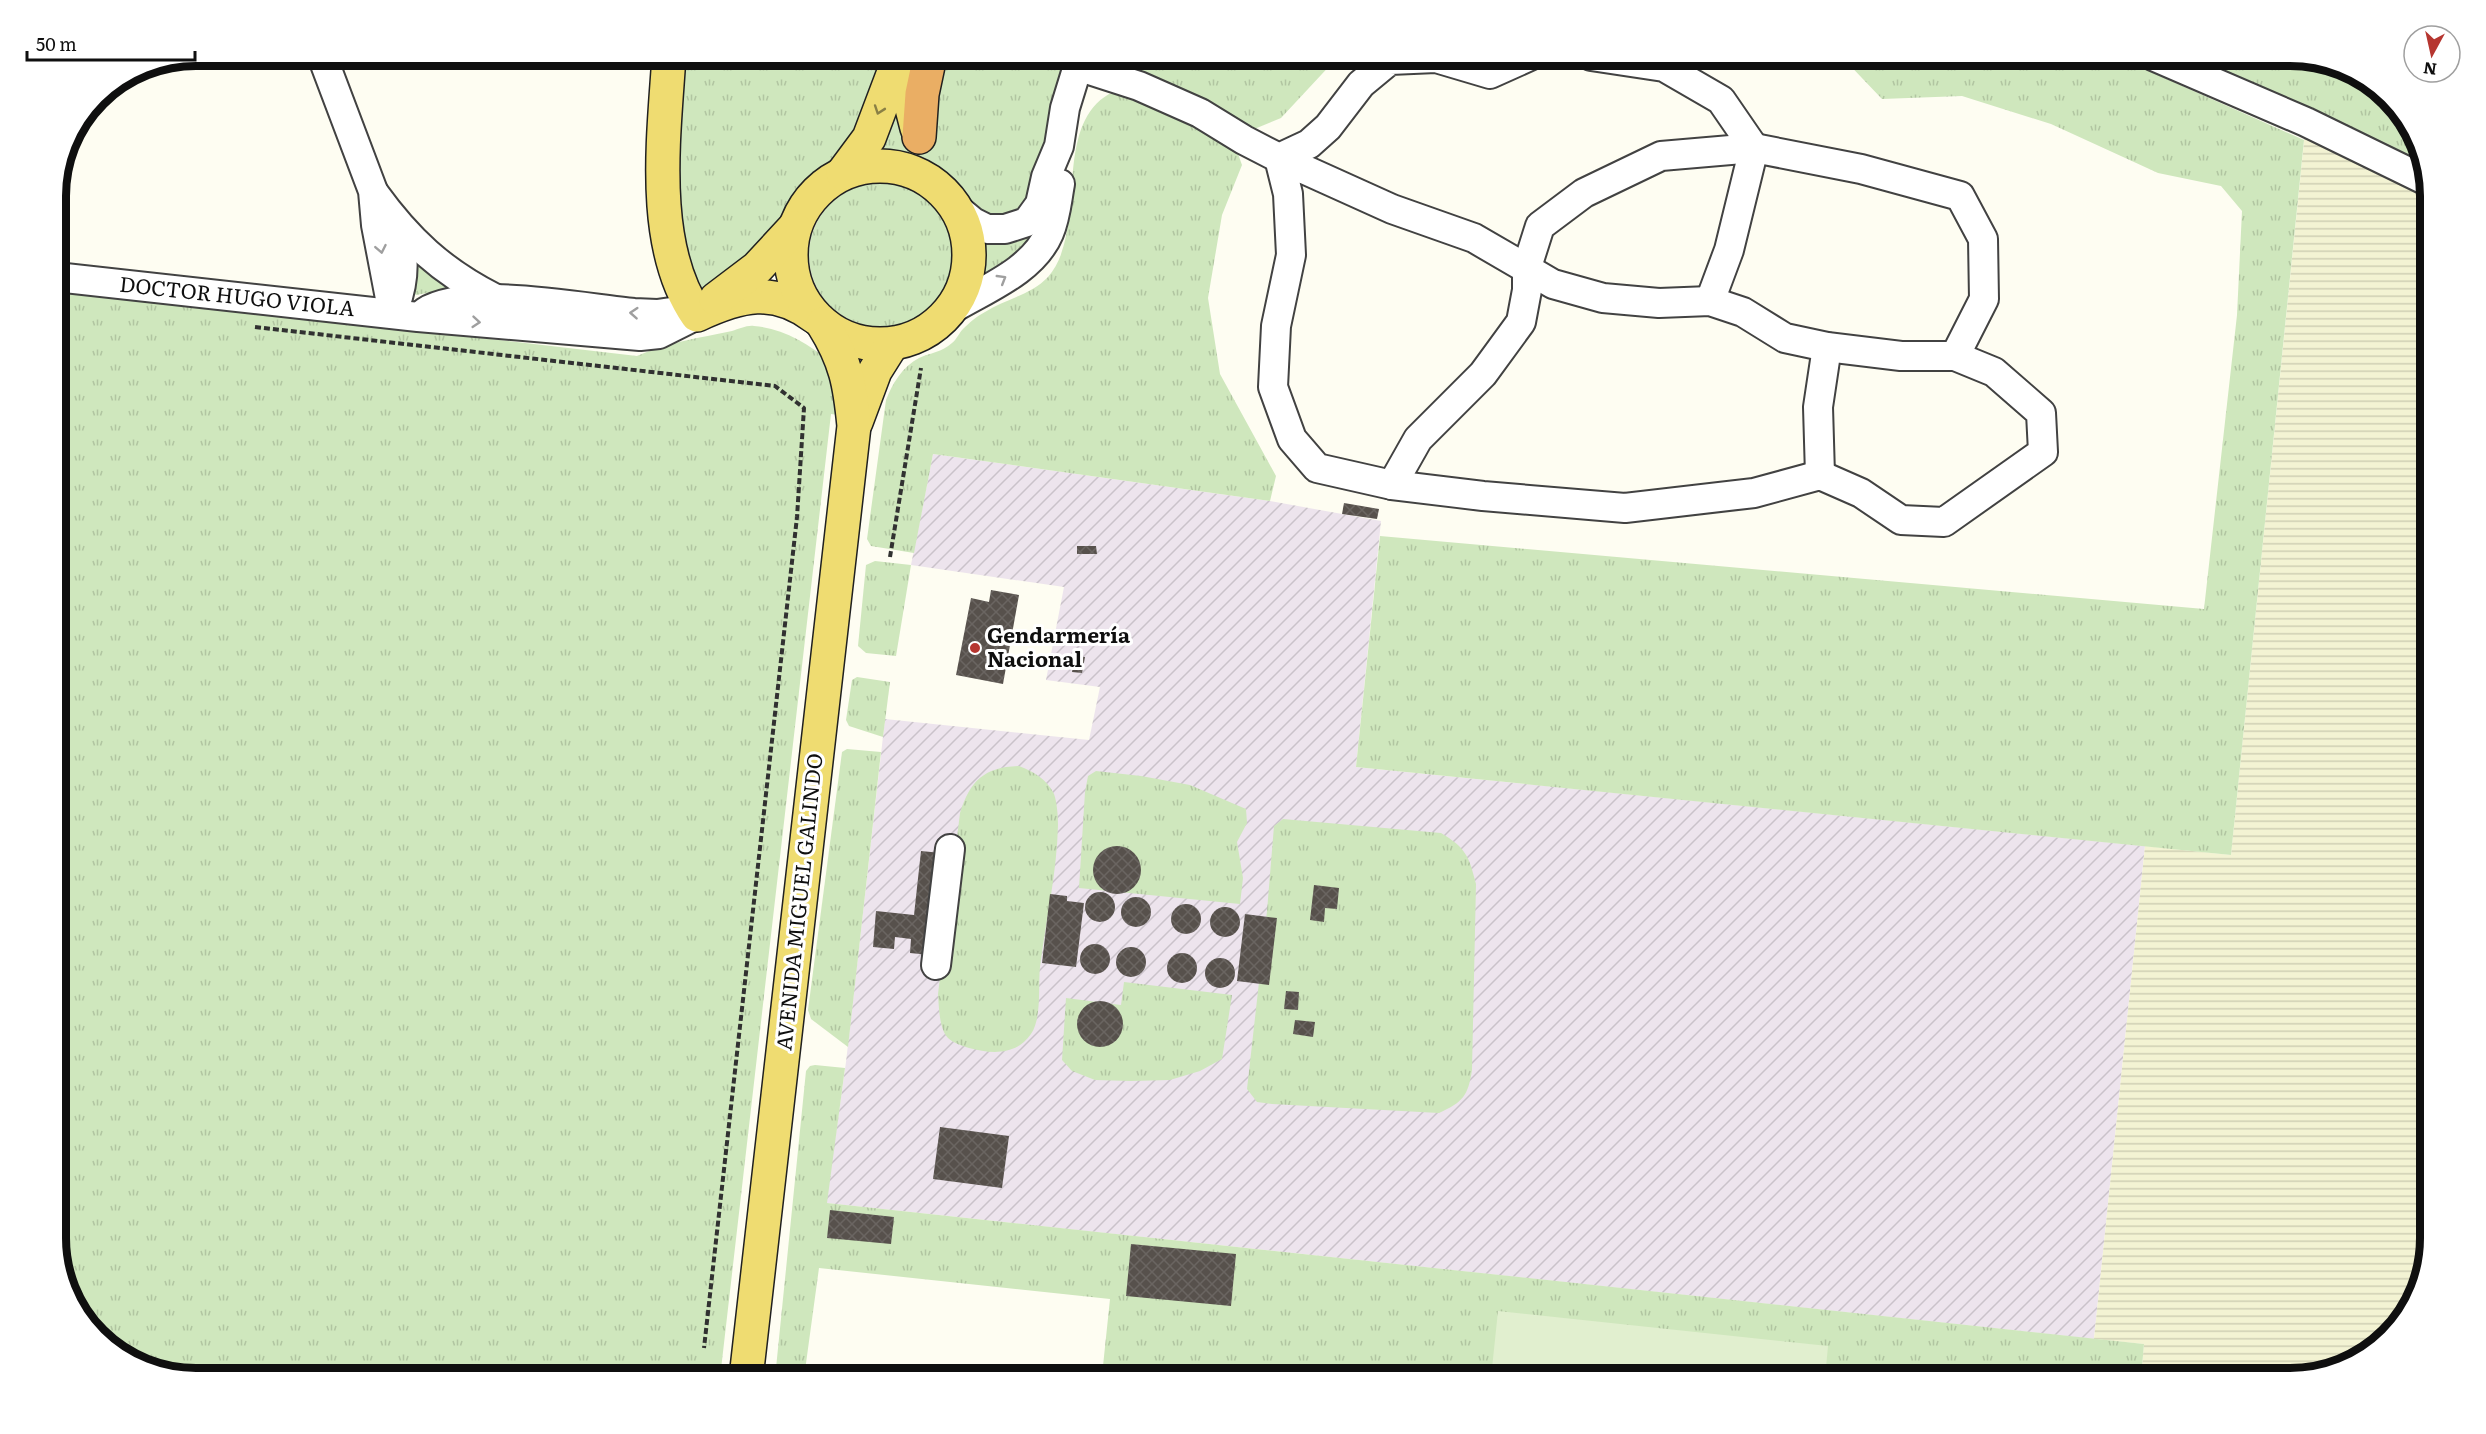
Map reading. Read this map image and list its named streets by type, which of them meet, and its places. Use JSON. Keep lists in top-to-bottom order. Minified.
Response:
{"streets":{"main road":["DOCTOR HUGO VIOLA","AVENIDA MIGUEL GALINDO"]},"crossings":[["DOCTOR HUGO VIOLA","AVENIDA MIGUEL GALINDO"]],"places":["Gendarmería Nacional"],"scale_bar":"50 m","north":"bottom"}
